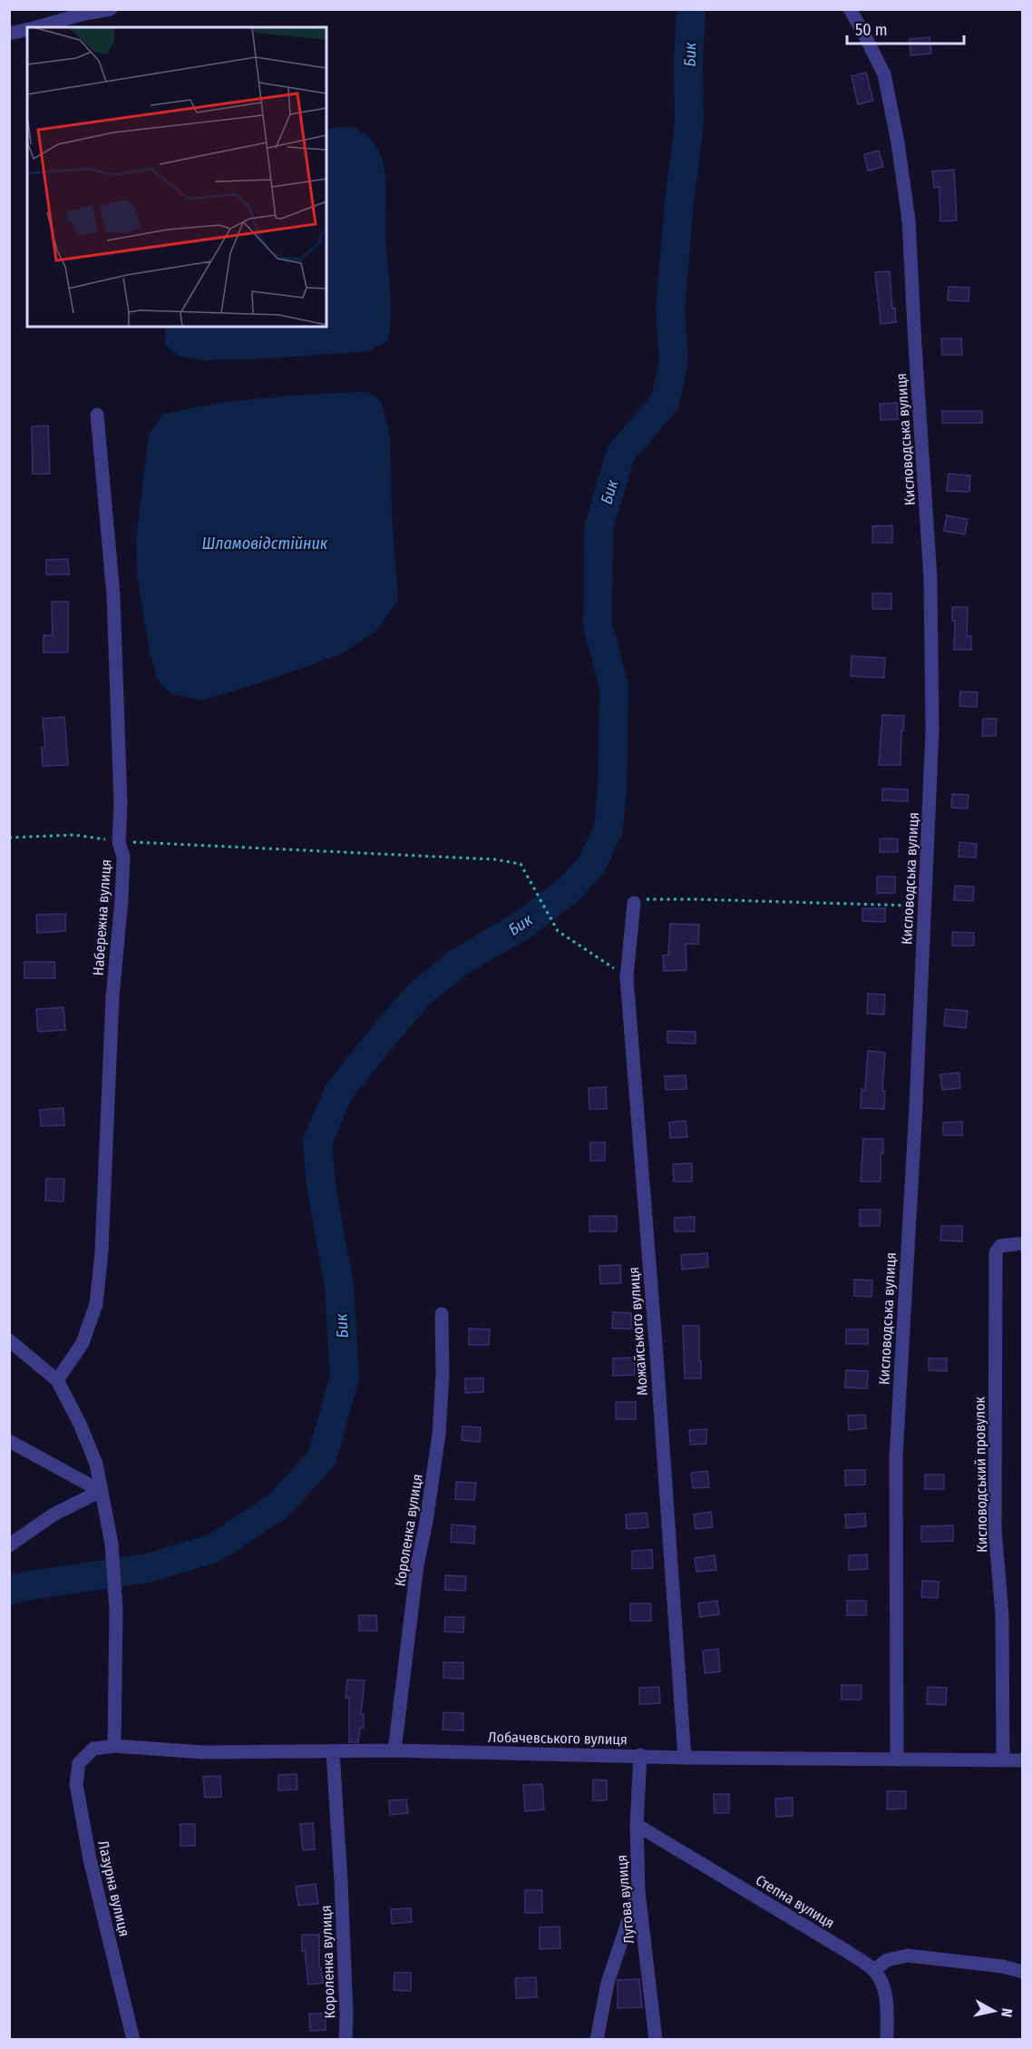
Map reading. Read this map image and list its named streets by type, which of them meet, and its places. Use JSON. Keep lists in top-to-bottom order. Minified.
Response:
{"streets":{"street":["Кисловодська вулиця","Набережна вулиця","Можайського вулиця","Кисловодський провулок","Короленка вулиця","Лобачевського вулиця","Лазурна вулиця","Лугова вулиця","Степна вулиця"]},"crossings":[["Кисловодська вулиця","Лобачевського вулиця"],["Можайського вулиця","Лобачевського вулиця"],["Кисловодський провулок","Лобачевського вулиця"],["Короленка вулиця","Лобачевського вулиця"],["Лобачевського вулиця","Лазурна вулиця"],["Лобачевського вулиця","Лугова вулиця"],["Лугова вулиця","Степна вулиця"]],"water":["Бик","Шламовідстійник"],"scale_bar":"50 m","north":"right"}
